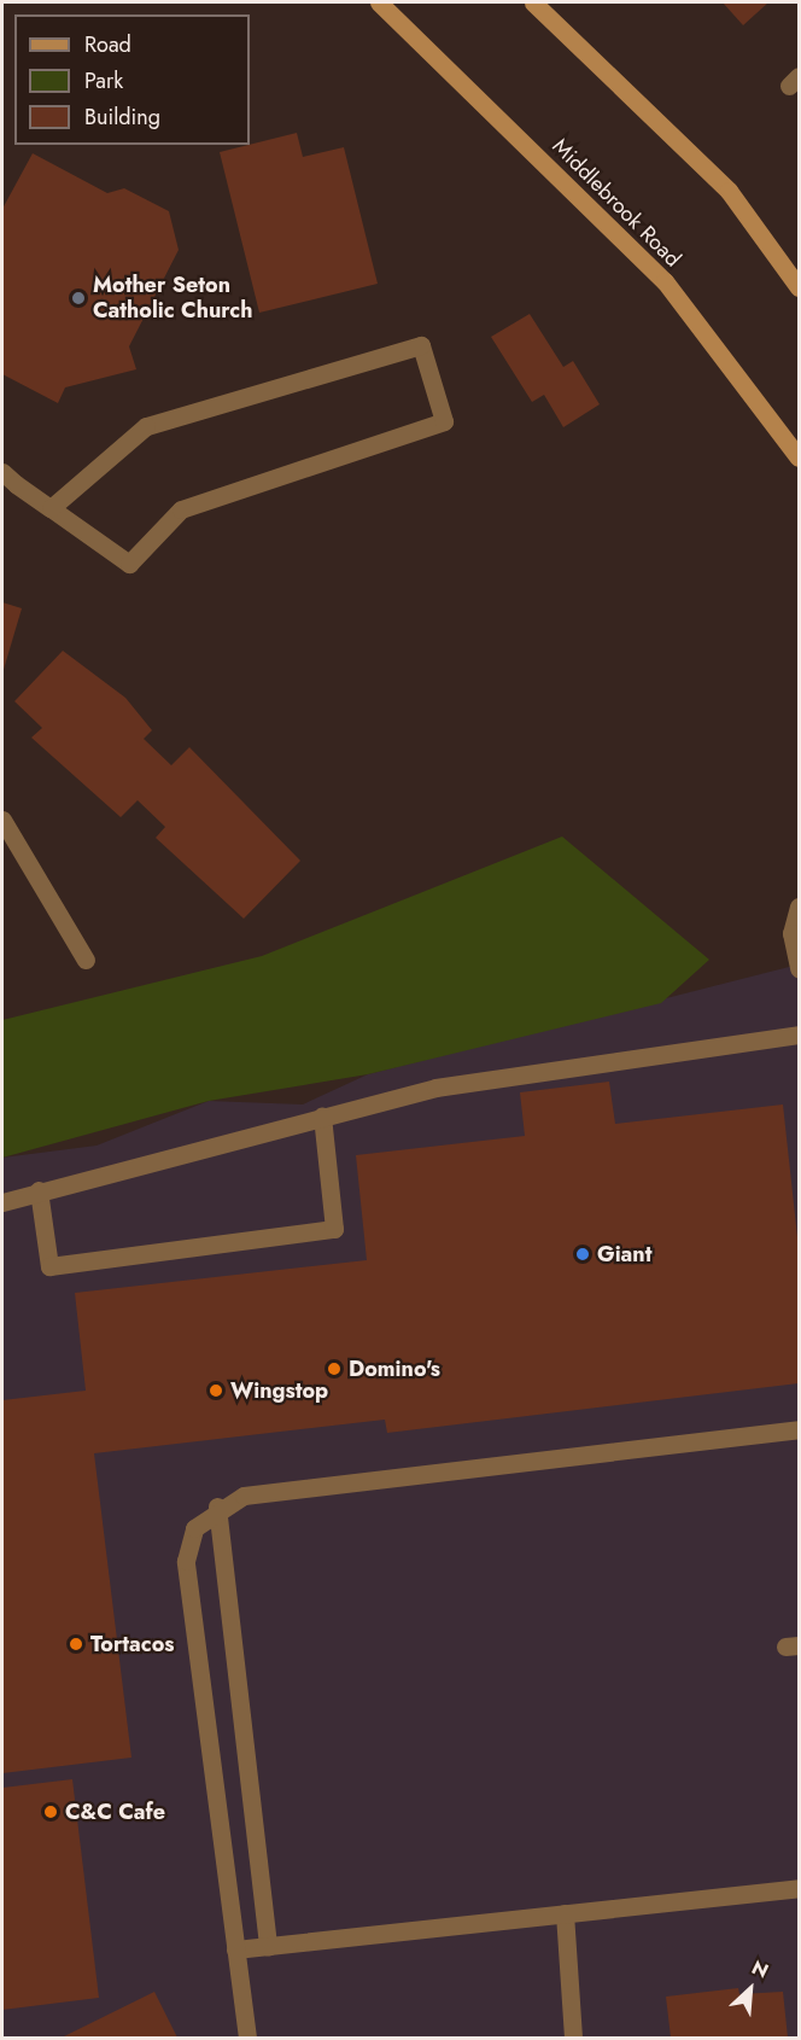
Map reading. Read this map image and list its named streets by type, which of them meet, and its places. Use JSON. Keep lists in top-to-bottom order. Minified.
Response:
{"streets":{"main road":["Middlebrook Road"]},"places":["Mother Seton Catholic Church","Giant","Domino's","Wingstop","Tortacos","C&C Cafe"],"legend":["Road","Park","Building"],"north":"top right"}
